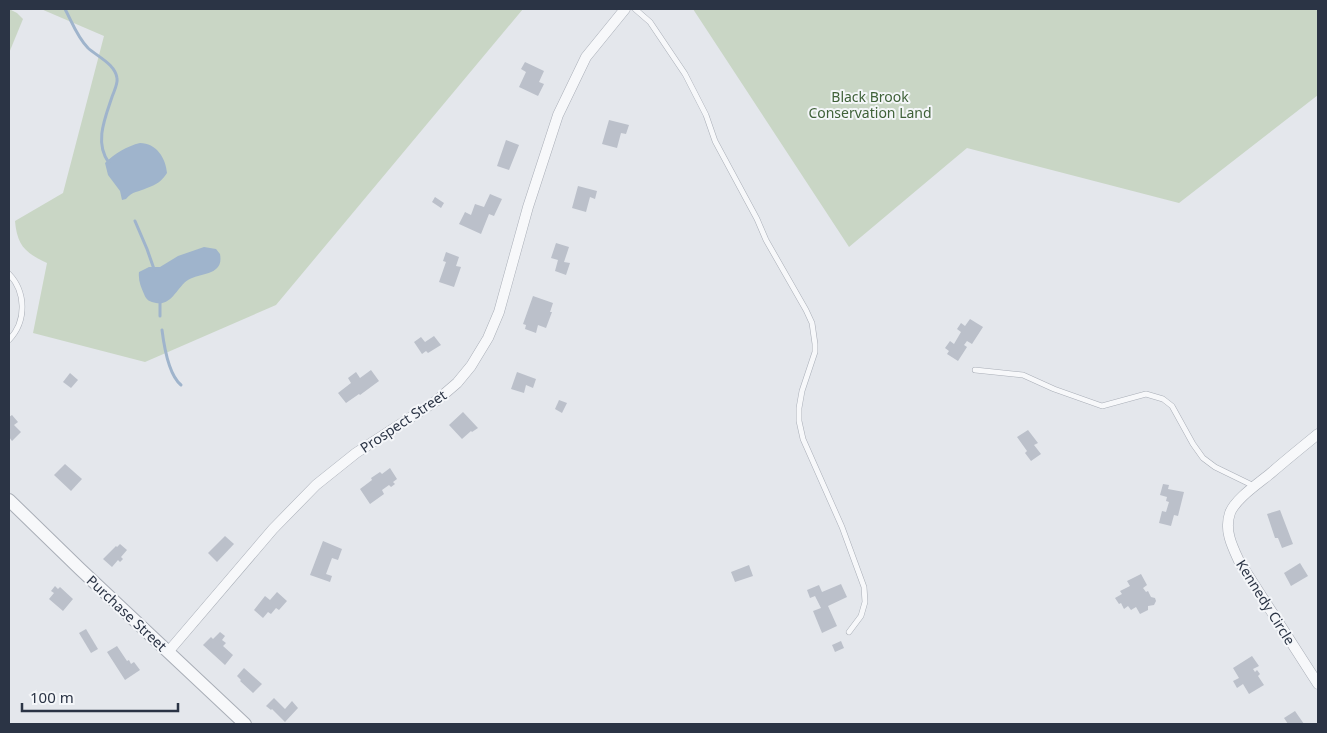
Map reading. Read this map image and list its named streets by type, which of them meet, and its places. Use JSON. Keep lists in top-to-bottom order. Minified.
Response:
{"streets":{"street":["Prospect Street","Kennedy Circle","Purchase Street"]},"crossings":[["Prospect Street","Purchase Street"]],"parks":["Black Brook Conservation Land"],"scale_bar":"100 m"}
